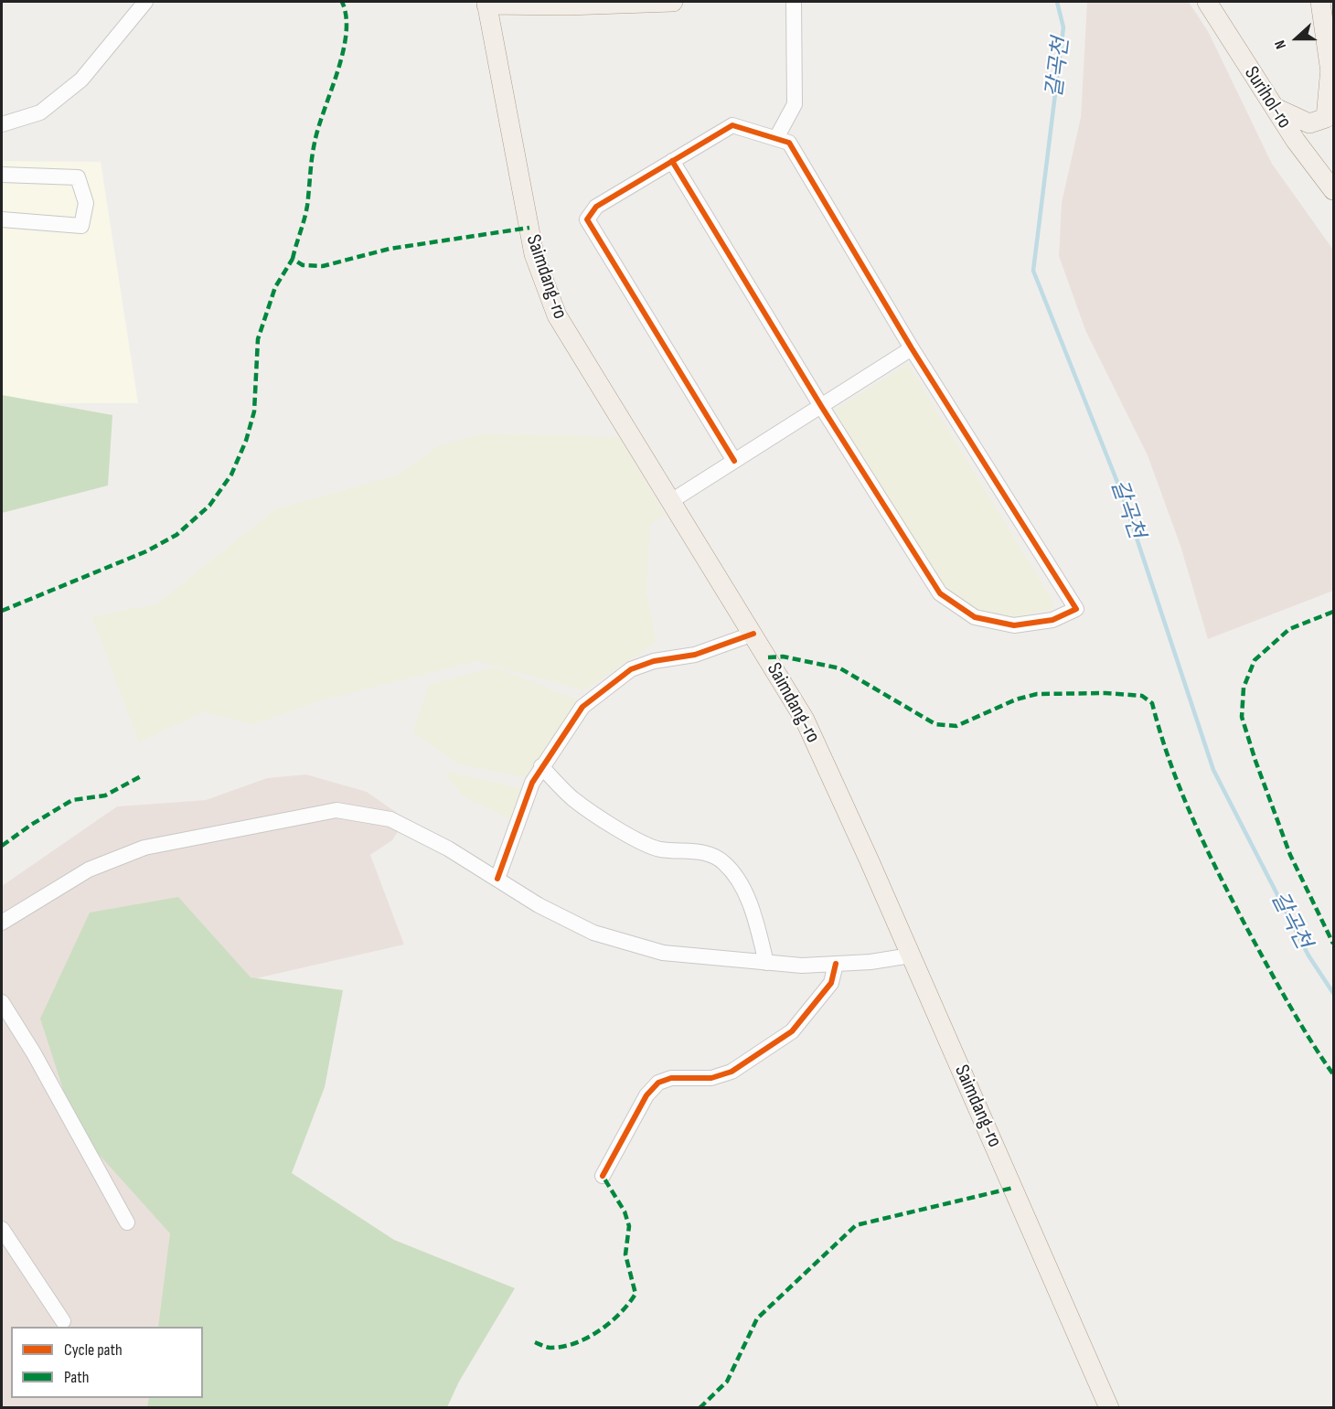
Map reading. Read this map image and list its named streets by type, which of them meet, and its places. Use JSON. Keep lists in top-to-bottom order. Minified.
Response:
{"streets":{"main road":["Surihol-ro","Saimdang-ro"]},"water":["갈곡천"],"legend":["Cycle path","Path"],"north":"left"}
